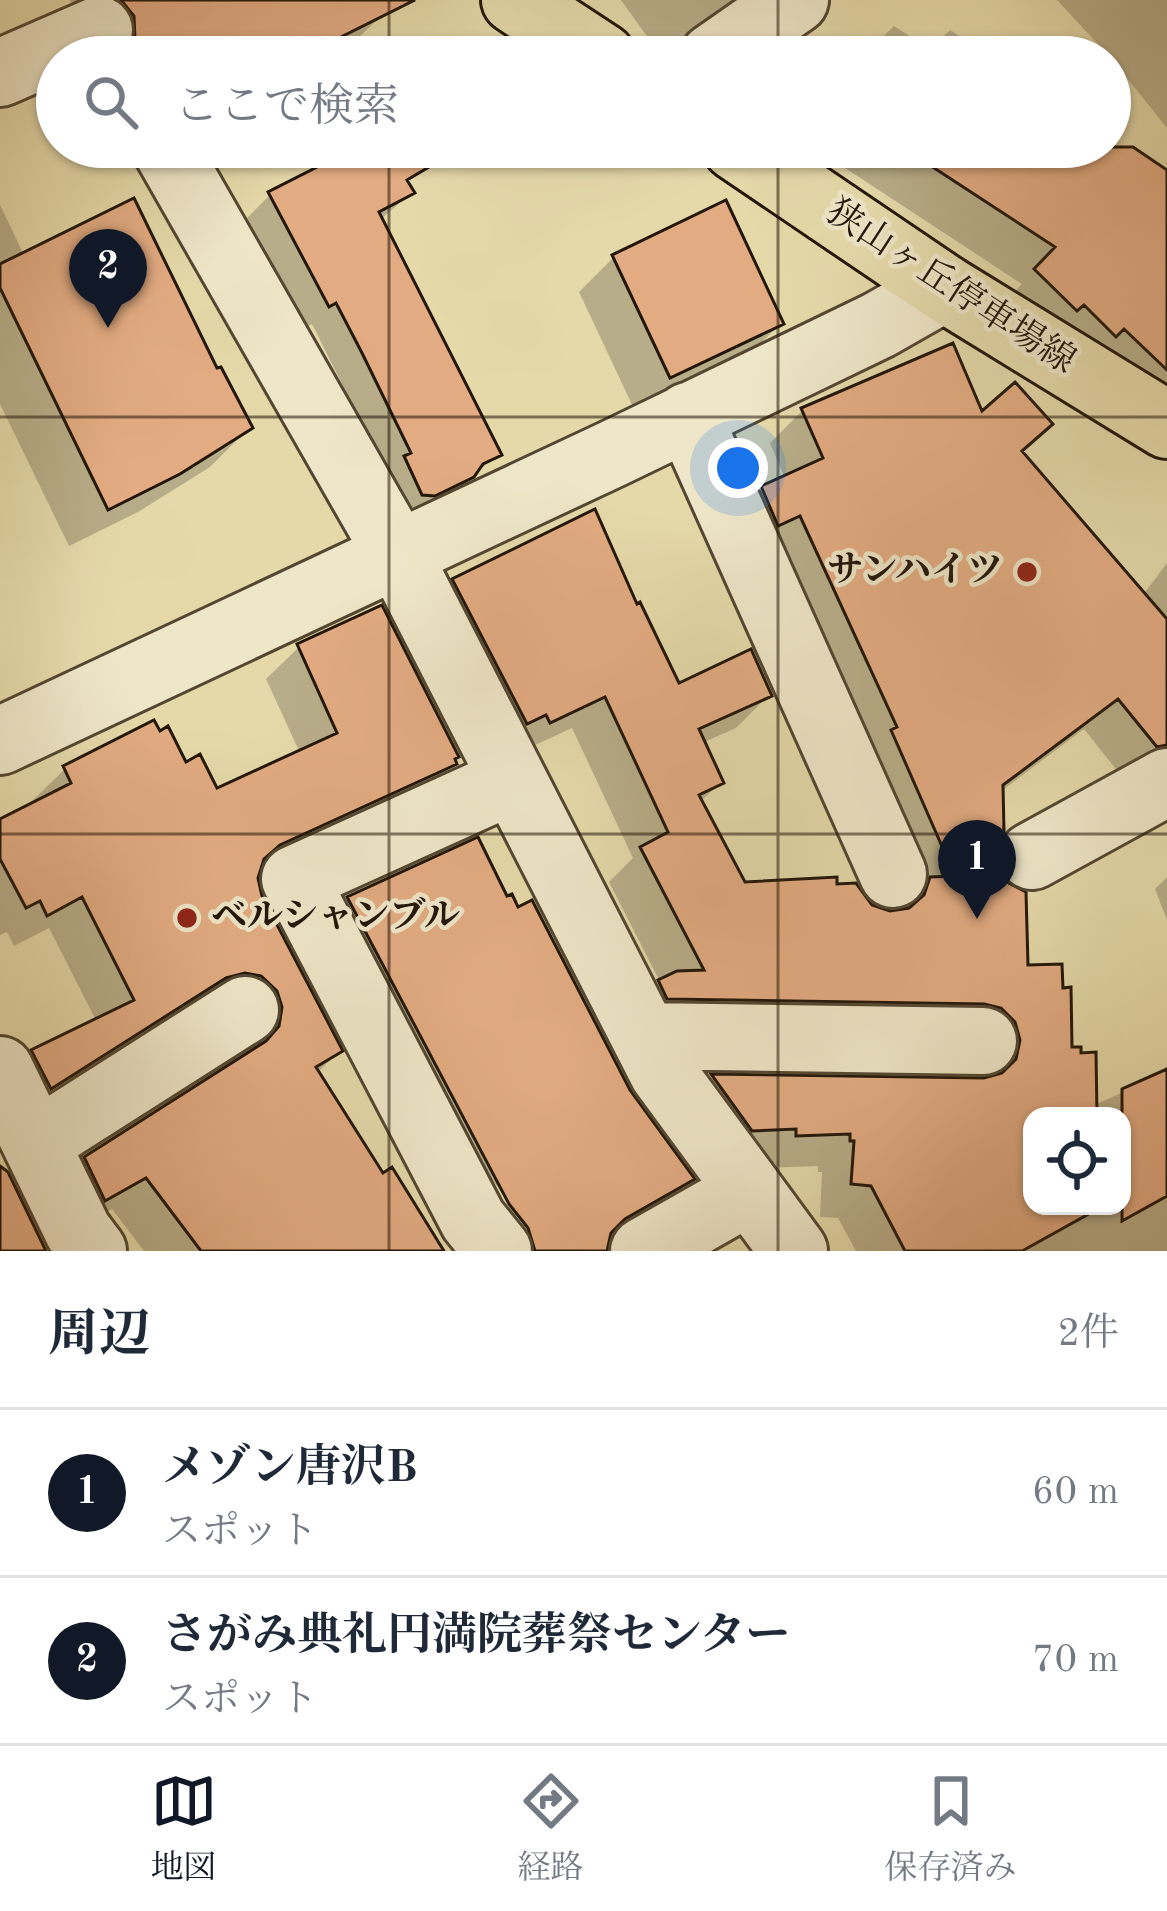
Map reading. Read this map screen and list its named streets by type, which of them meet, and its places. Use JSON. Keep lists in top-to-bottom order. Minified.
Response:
{"streets":{"main road":["狭山ヶ丘停車場線"]},"places":["サンハイツ","ベルシャンブル"],"page":{"search":"ここで検索","pins":["2","1"],"heading":["周辺","2件"],"list":[{"mark":"1","name":"メゾン唐沢B","note":"スポット","value":"60 m"},{"mark":"2","name":"さがみ典礼円満院葬祭センター","note":"スポット","value":"70 m"}],"nav":["地図","経路","保存済み"]}}
